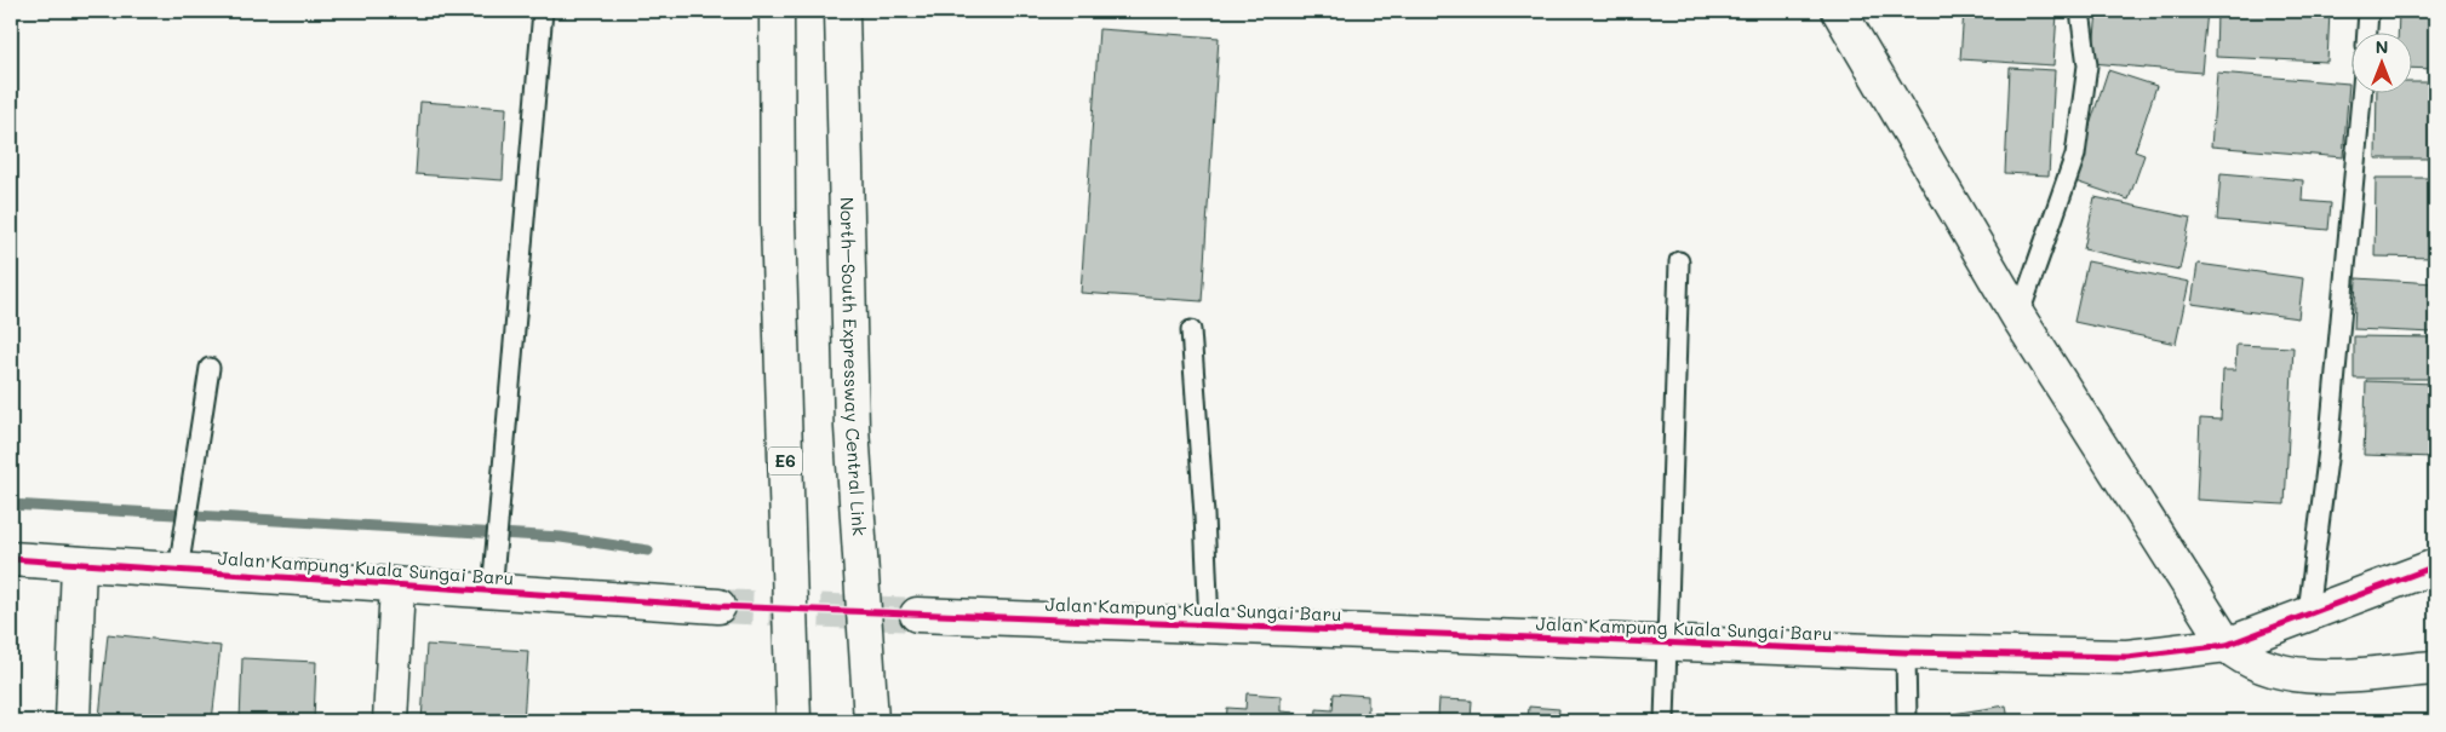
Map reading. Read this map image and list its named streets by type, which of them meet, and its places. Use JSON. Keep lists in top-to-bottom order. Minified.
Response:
{"streets":{"main road":["North–South Expressway Central Link","E6","Jalan Kampung Kuala Sungai Baru"]},"north":"top"}
